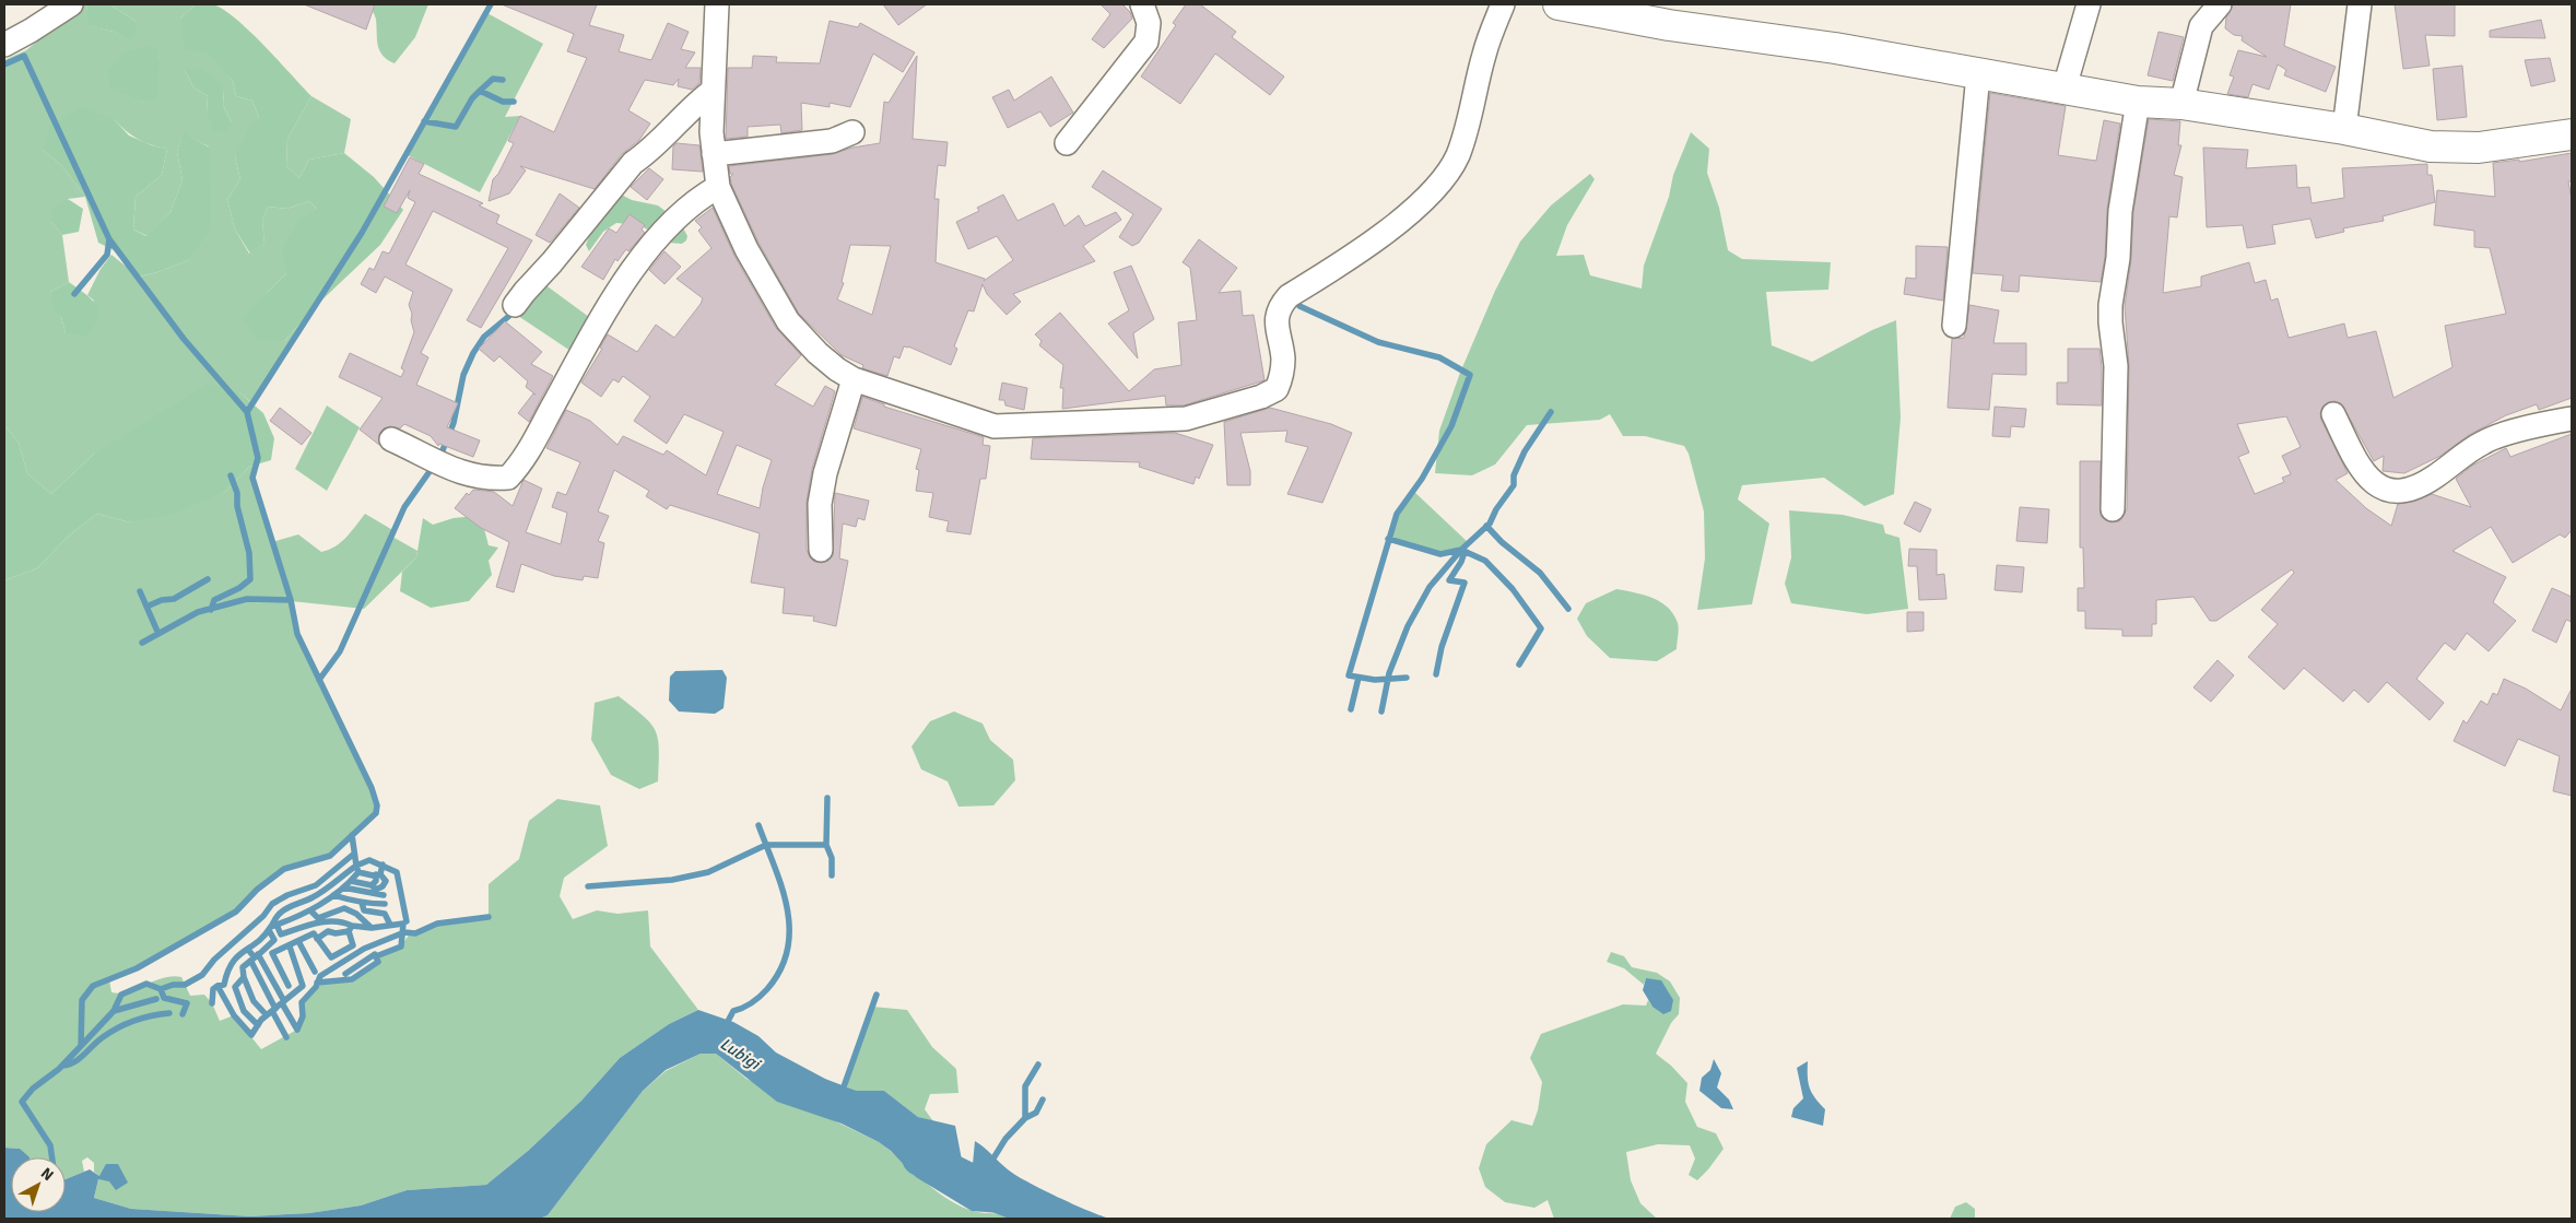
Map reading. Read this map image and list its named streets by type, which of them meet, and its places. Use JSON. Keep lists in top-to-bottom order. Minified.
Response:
{"water":["Lubigi"],"north":"top right"}
